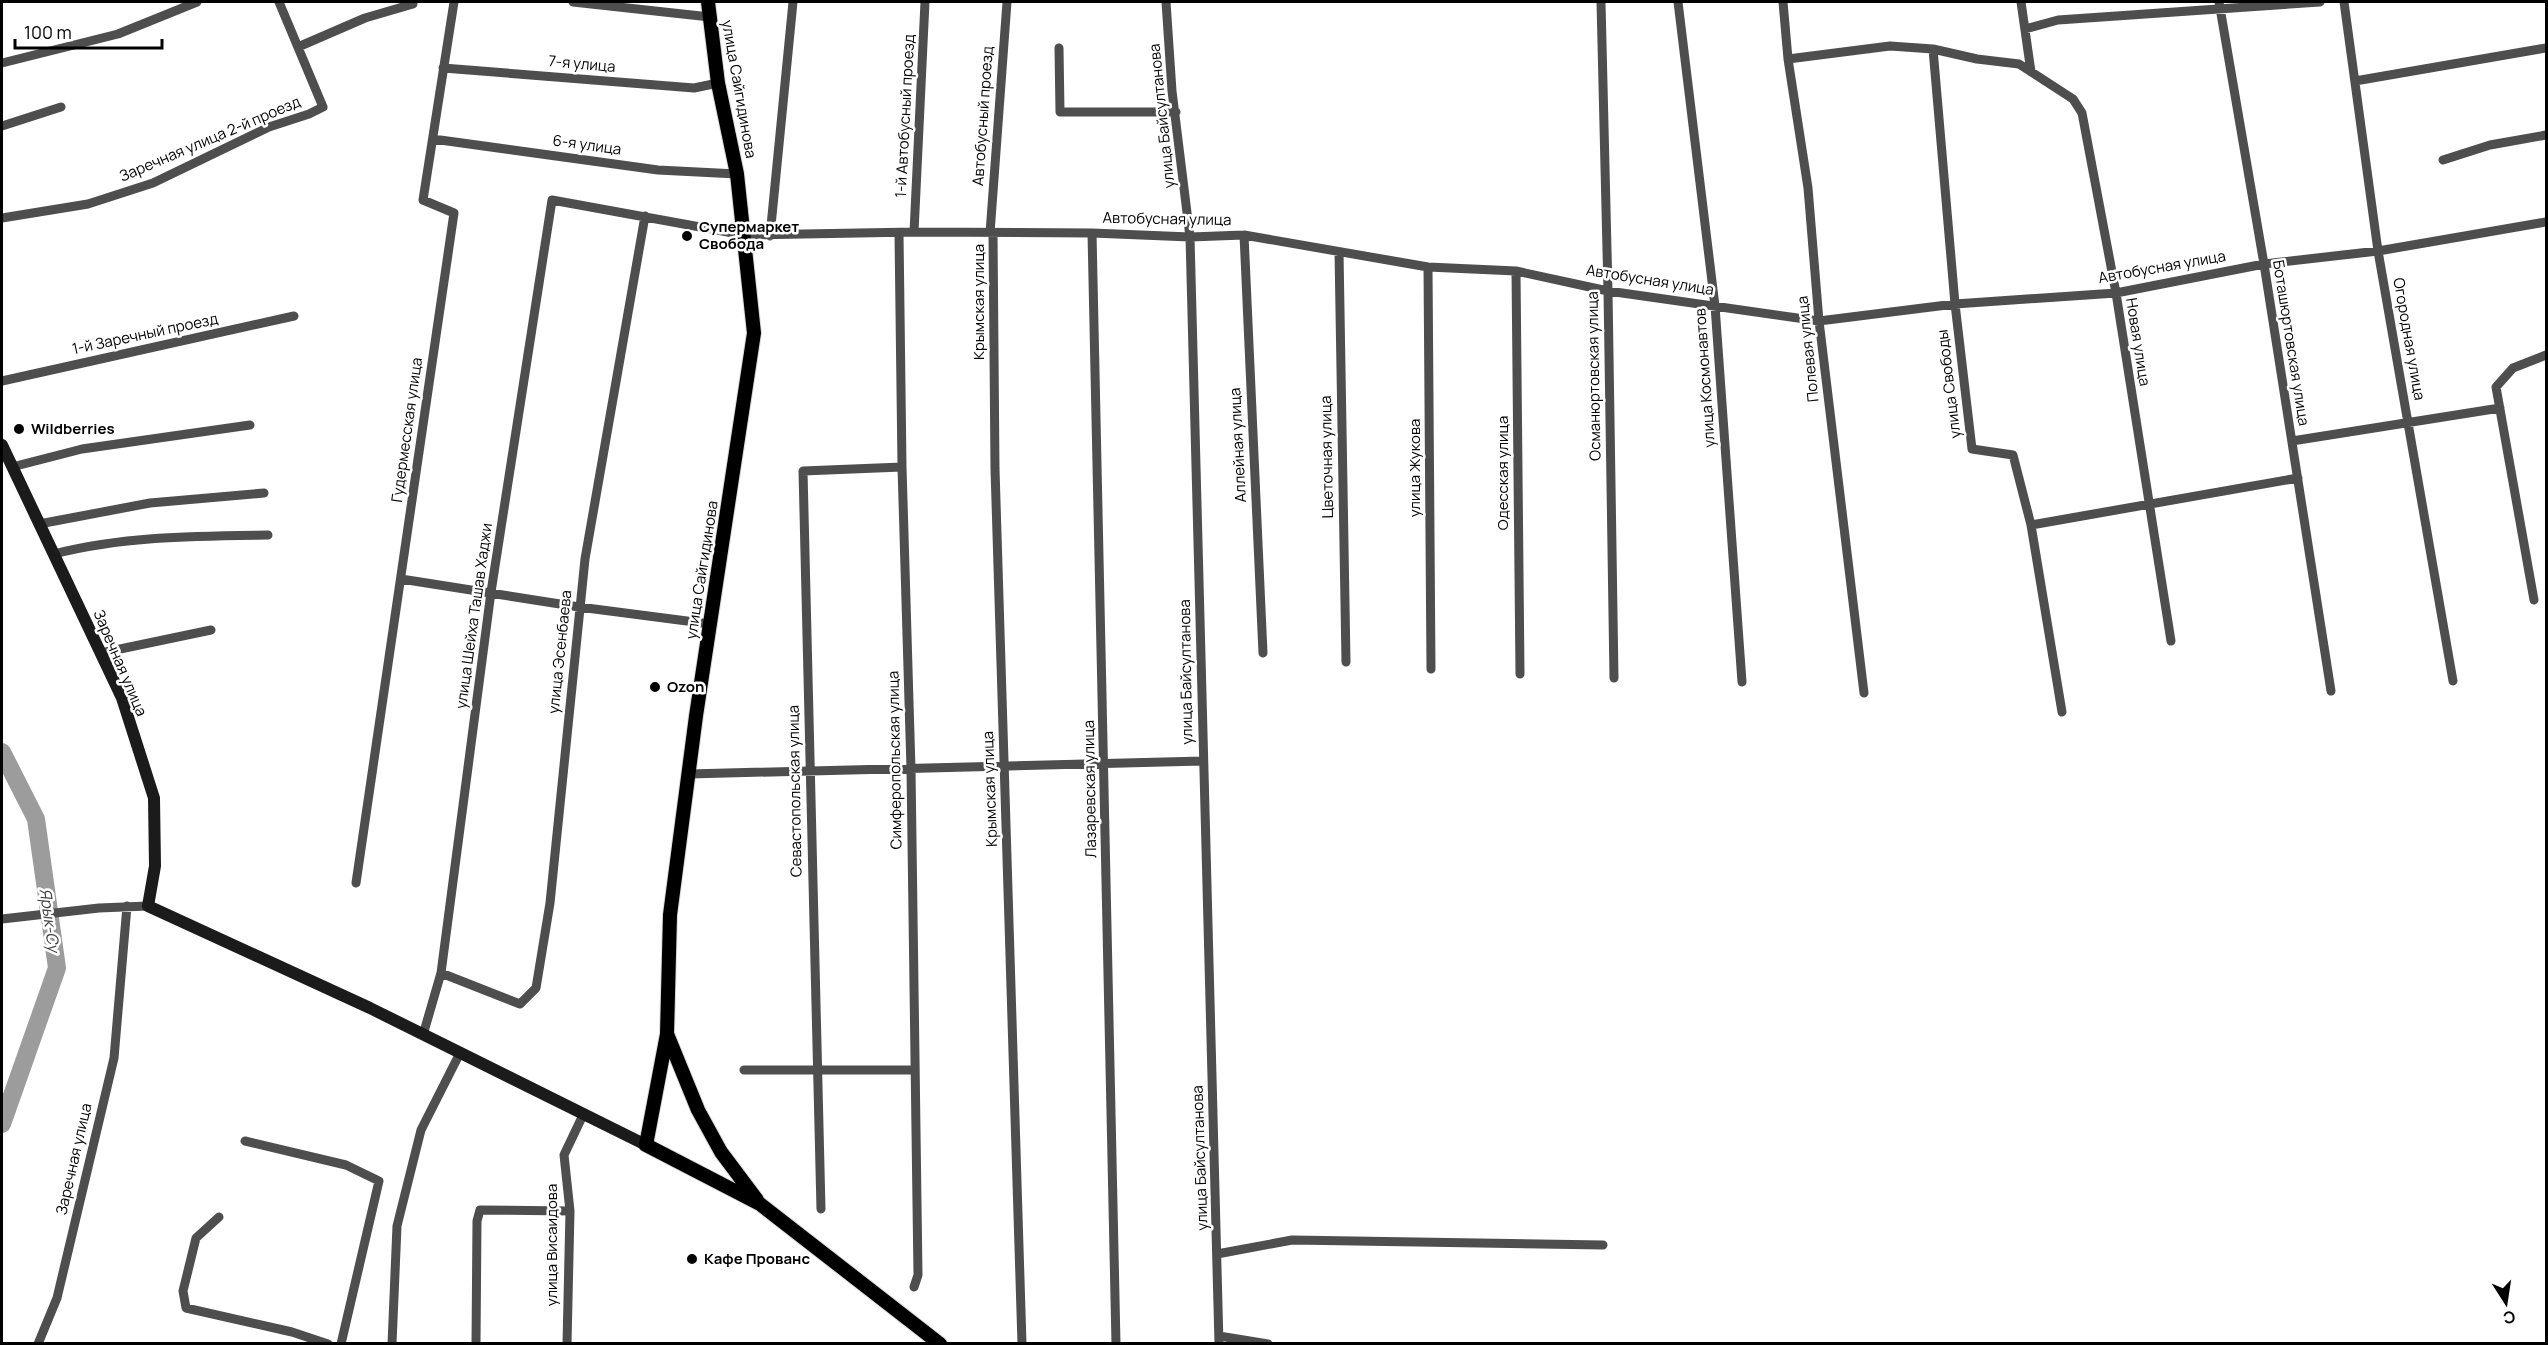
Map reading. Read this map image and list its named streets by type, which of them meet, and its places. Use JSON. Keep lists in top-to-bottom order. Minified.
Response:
{"streets":{"main road":["улица Сайгидинова","Заречная улица"],"street":["7-я улица","1-й Автобусный проезд","Автобусный проезд","улица Байсултанова","Заречная улица 2-й проезд","6-я улица","Автобусная улица","Крымская улица","1-й Заречный проезд","Огородная улица","Новая улица","Боташюртовская улица","Полевая улица","Османюртовская улица","улица Космонавтов","улица Свободы","Гудермесская улица","Аллейная улица","Цветочная улица","улица Жукова","Одесская улица","улица Шейха Ташав Хаджи","улица Эсенбаева","Симферопольская улица","Лазаревская улица","Севастопольская улица","улица Висаидова"]},"crossings":[["7-я улица","улица Сайгидинова"],["7-я улица","Гудермесская улица"],["улица Сайгидинова","6-я улица"],["улица Сайгидинова","Автобусная улица"],["1-й Автобусный проезд","Автобусная улица"],["Автобусный проезд","Автобусная улица"],["Автобусный проезд","Крымская улица"],["улица Байсултанова","Автобусная улица"],["6-я улица","Гудермесская улица"],["Автобусная улица","Крымская улица"],["Автобусная улица","Огородная улица"],["Автобусная улица","Новая улица"],["Автобусная улица","Боташюртовская улица"],["Автобусная улица","Полевая улица"],["Автобусная улица","Османюртовская улица"],["Автобусная улица","улица Космонавтов"],["Автобусная улица","улица Свободы"],["Автобусная улица","Аллейная улица"],["Автобусная улица","Цветочная улица"],["Автобусная улица","улица Жукова"],["Автобусная улица","Одесская улица"],["Автобусная улица","улица Шейха Ташав Хаджи"],["Автобусная улица","улица Эсенбаева"],["Автобусная улица","Симферопольская улица"],["Автобусная улица","Лазаревская улица"],["Новая улица","Полевая улица"],["Новая улица","улица Свободы"],["улица Шейха Ташав Хаджи","улица Эсенбаева"],["Симферопольская улица","Севастопольская улица"]],"water":["Ярык-Су"],"places":["Супермаркет Свобода","Wildberries","Ozon","Кафе Прованс"],"scale_bar":"100 m","north":"bottom"}
